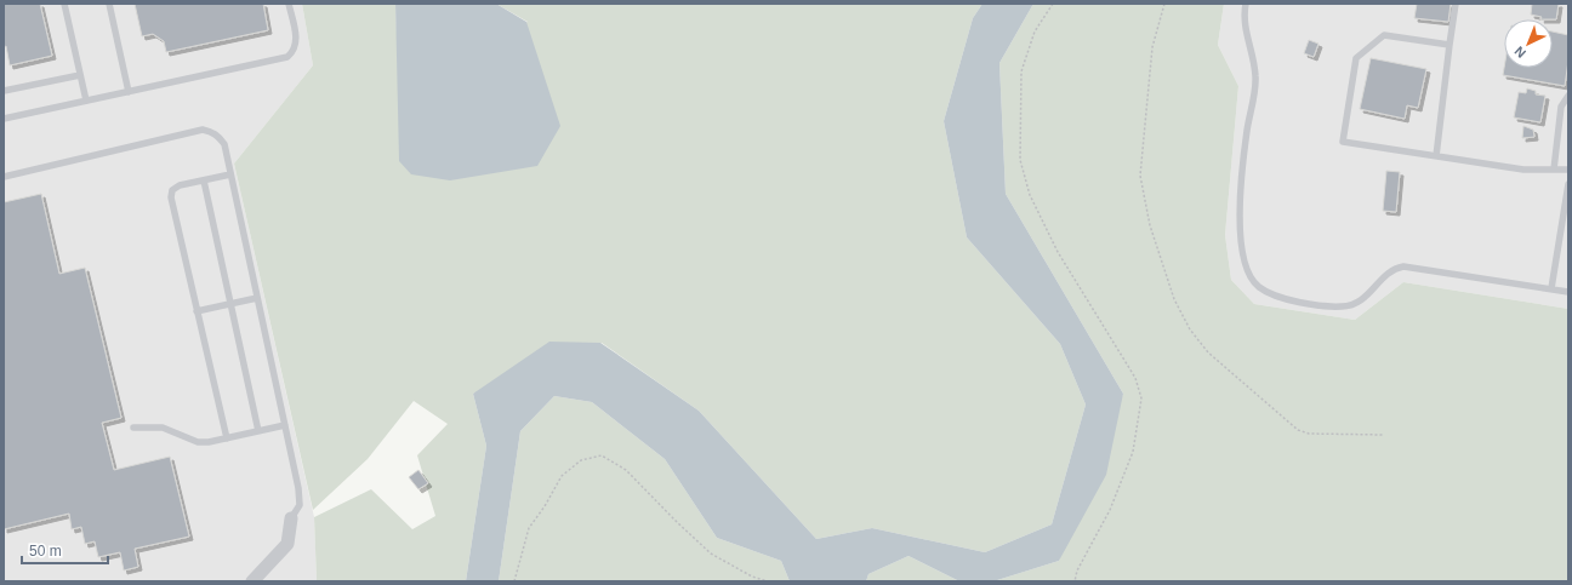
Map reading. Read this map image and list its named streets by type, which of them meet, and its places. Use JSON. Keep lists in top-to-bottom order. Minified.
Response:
{"scale_bar":"50 m","north":"bottom left"}
